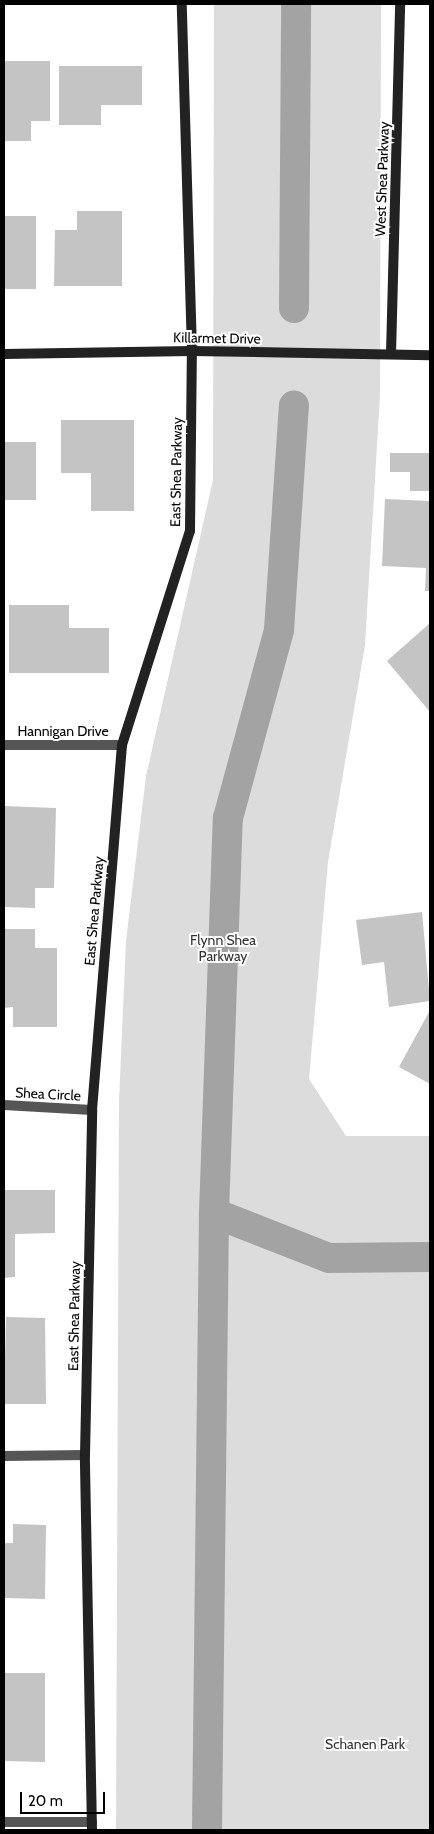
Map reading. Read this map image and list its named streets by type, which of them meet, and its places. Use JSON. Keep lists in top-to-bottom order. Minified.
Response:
{"streets":{"street":["West Shea Parkway","Killarmet Drive","East Shea Parkway","Hannigan Drive","Shea Circle"]},"crossings":[["West Shea Parkway","Killarmet Drive"],["Killarmet Drive","East Shea Parkway"],["East Shea Parkway","Hannigan Drive"],["East Shea Parkway","Shea Circle"]],"parks":["Flynn Shea Parkway","Schanen Park"],"scale_bar":"20 m"}
